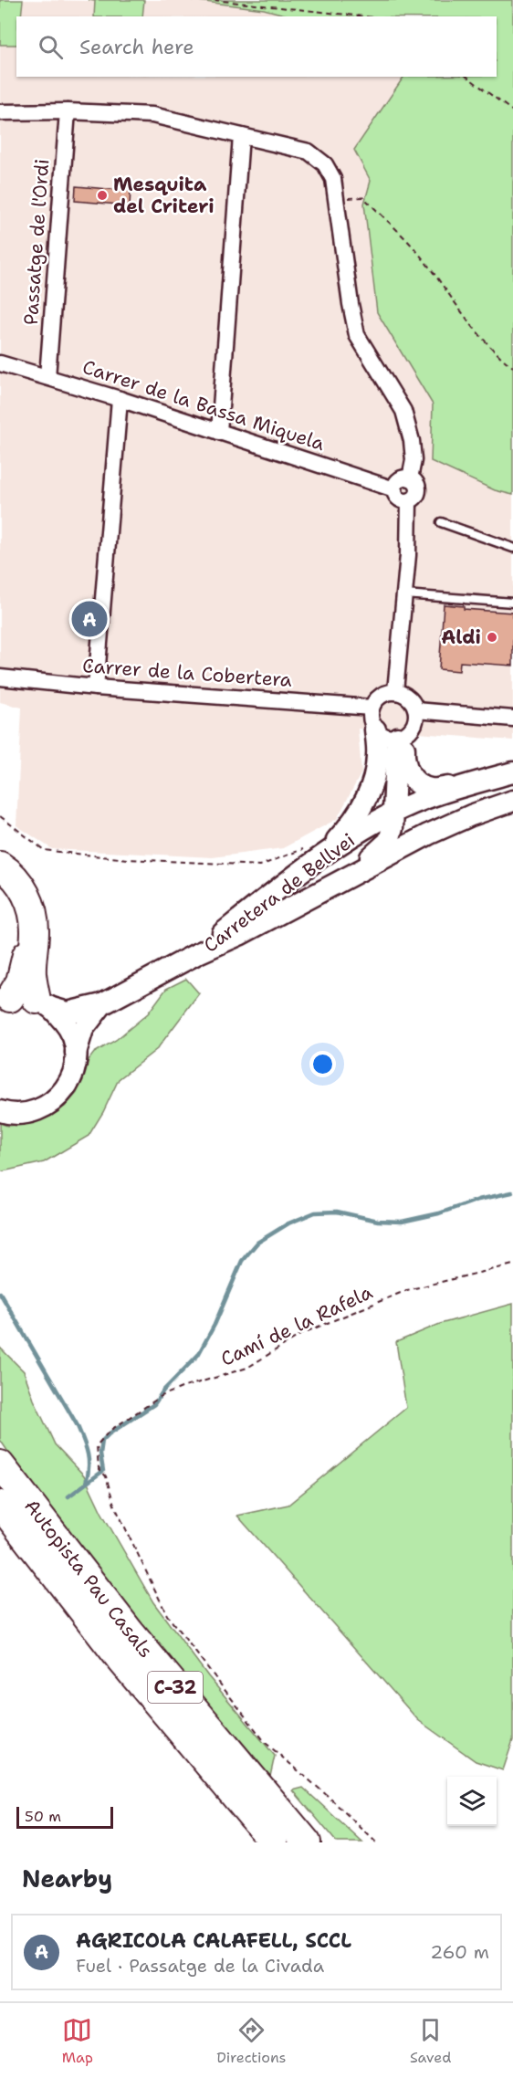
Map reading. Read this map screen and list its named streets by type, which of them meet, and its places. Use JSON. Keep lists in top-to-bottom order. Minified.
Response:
{"streets":{"highway":["Autopista Pau Casals","C-32"],"main road":["Carretera de Bellvei"],"street":["Passatge de l'Ordi","Carrer de la Bassa Miquela","Carrer de la Cobertera"],"path":["Camí de la Rafela"]},"crossings":[["Passatge de l'Ordi","Carrer de la Bassa Miquela"]],"places":["Mesquita del Criteri","Aldi"],"scale_bar":"50 m","page":{"search":"Search here","pins":"A","scale":"50 m","heading":"Nearby","list":[{"mark":"A","name":"AGRICOLA CALAFELL, SCCL","note":"Fuel · Passatge de la Civada","value":"260 m"}],"nav":["Map","Directions","Saved"]}}
